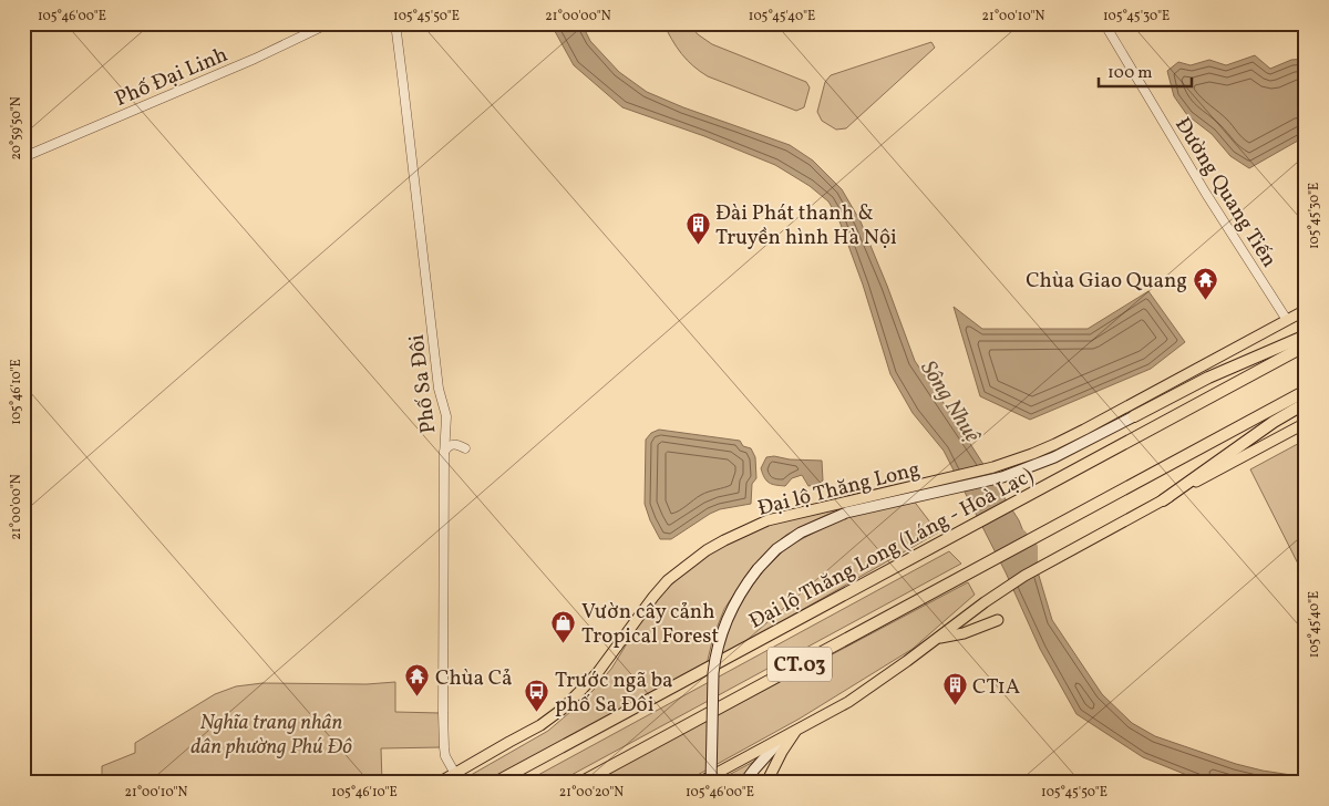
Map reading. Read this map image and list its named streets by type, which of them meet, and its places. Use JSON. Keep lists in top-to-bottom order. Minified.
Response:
{"streets":{"highway":["Đại lộ Thăng Long (Láng - Hoà Lạc)","CT.03"],"main road":["Đại lộ Thăng Long"],"street":["Phố Đại Linh","Đường Quang Tiến","Phố Sa Đôi"]},"crossings":[["Đường Quang Tiến","Đại lộ Thăng Long"],["Phố Sa Đôi","Đại lộ Thăng Long"]],"water":["Sông Nhuệ"],"parks":["Nghĩa trang nhân dân phường Phú Đô"],"places":{"building":["Đài Phát thanh & Truyền hình Hà Nội","CT1A"],"temple":["Chùa Giao Quang","Chùa Cả"],"shop":["Vườn cây cảnh Tropical Forest"],"bus stop":["Trước ngã ba phố Sa Đôi"]},"scale_bar":"100 m","coordinates":["105°46'00\"E","105°45'50\"E","21°00'00\"N","105°45'40\"E","21°00'10\"N","105°45'30\"E","20°59'50\"N","105°46'10\"E","21°00'20\"N"]}
